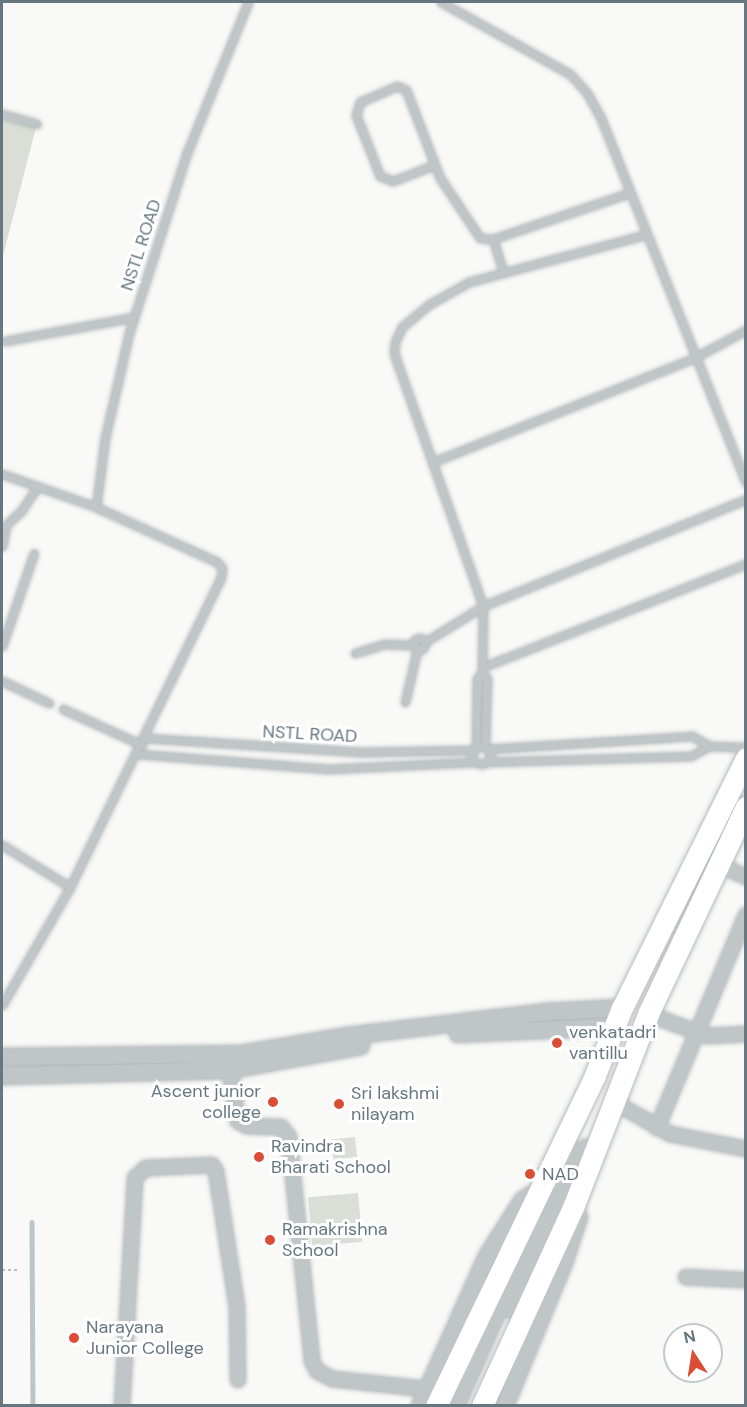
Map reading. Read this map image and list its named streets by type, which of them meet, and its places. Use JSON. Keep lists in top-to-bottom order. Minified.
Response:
{"streets":{"lane":["NSTL ROAD"]},"places":["venkatadri vantillu","Ascent junior college","Sri lakshmi nilayam","Ravindra Bharati School","NAD","Ramakrishna School","Narayana Junior College"],"north":"top"}
